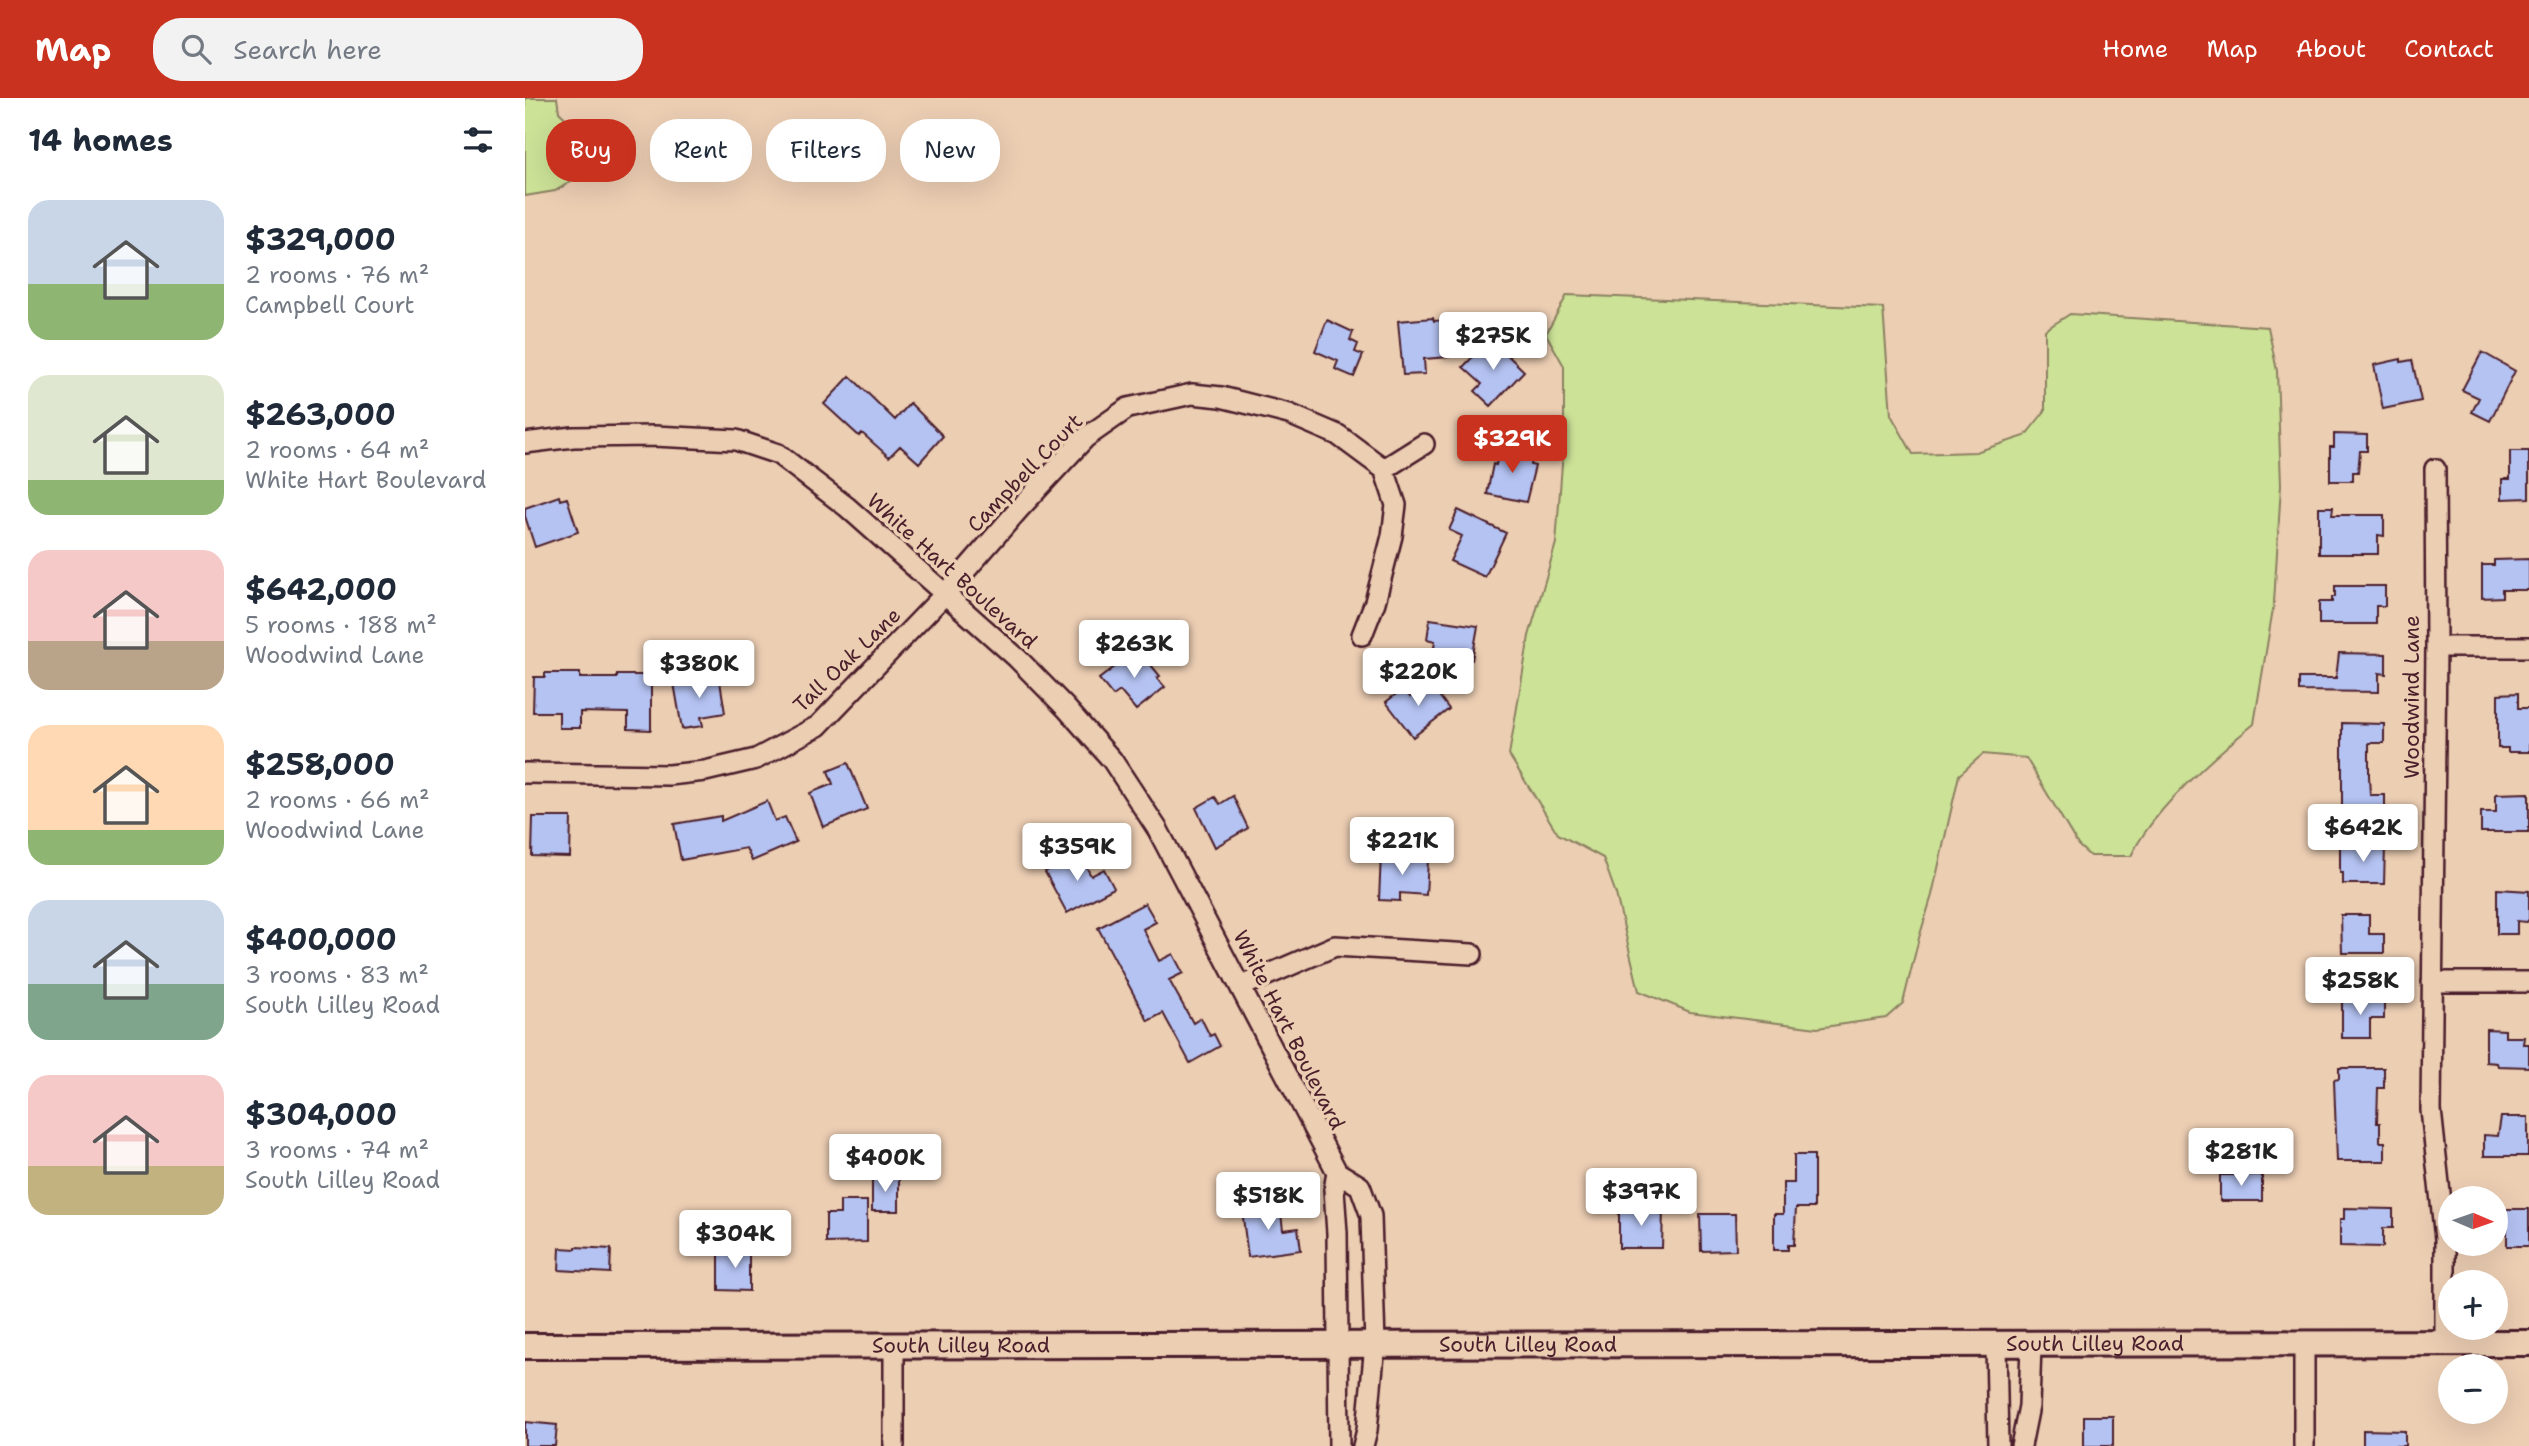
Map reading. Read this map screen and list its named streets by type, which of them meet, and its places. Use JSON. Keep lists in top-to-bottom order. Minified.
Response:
{"streets":{"street":["Campbell Court","White Hart Boulevard","Tall Oak Lane","Woodwind Lane","South Lilley Road"]},"crossings":[["Campbell Court","White Hart Boulevard"],["Campbell Court","Tall Oak Lane"],["White Hart Boulevard","Tall Oak Lane"],["White Hart Boulevard","South Lilley Road"],["Woodwind Lane","South Lilley Road"]],"north":"right","page":{"header":"Map","search":"Search here","nav":["Home","Map","About","Contact"],"heading":"14 homes","chip":["Buy","Rent","Filters","New"],"list":[{"name":"$329,000","note":"2 rooms · 76 m² · Campbell Court"},{"name":"$263,000","note":"2 rooms · 64 m² · White Hart Boulevard"},{"name":"$642,000","note":"5 rooms · 188 m² · Woodwind Lane"},{"name":"$258,000","note":"2 rooms · 66 m² · Woodwind Lane"},{"name":"$400,000","note":"3 rooms · 83 m² · South Lilley Road"},{"name":"$304,000","note":"3 rooms · 74 m² · South Lilley Road"}],"price":["$275K","$329K","$263K","$380K","$220K","$642K","$221K","$359K","$258K","$281K","$400K","$397K","$518K","$304K"],"map_buttons":["+","−"]}}
